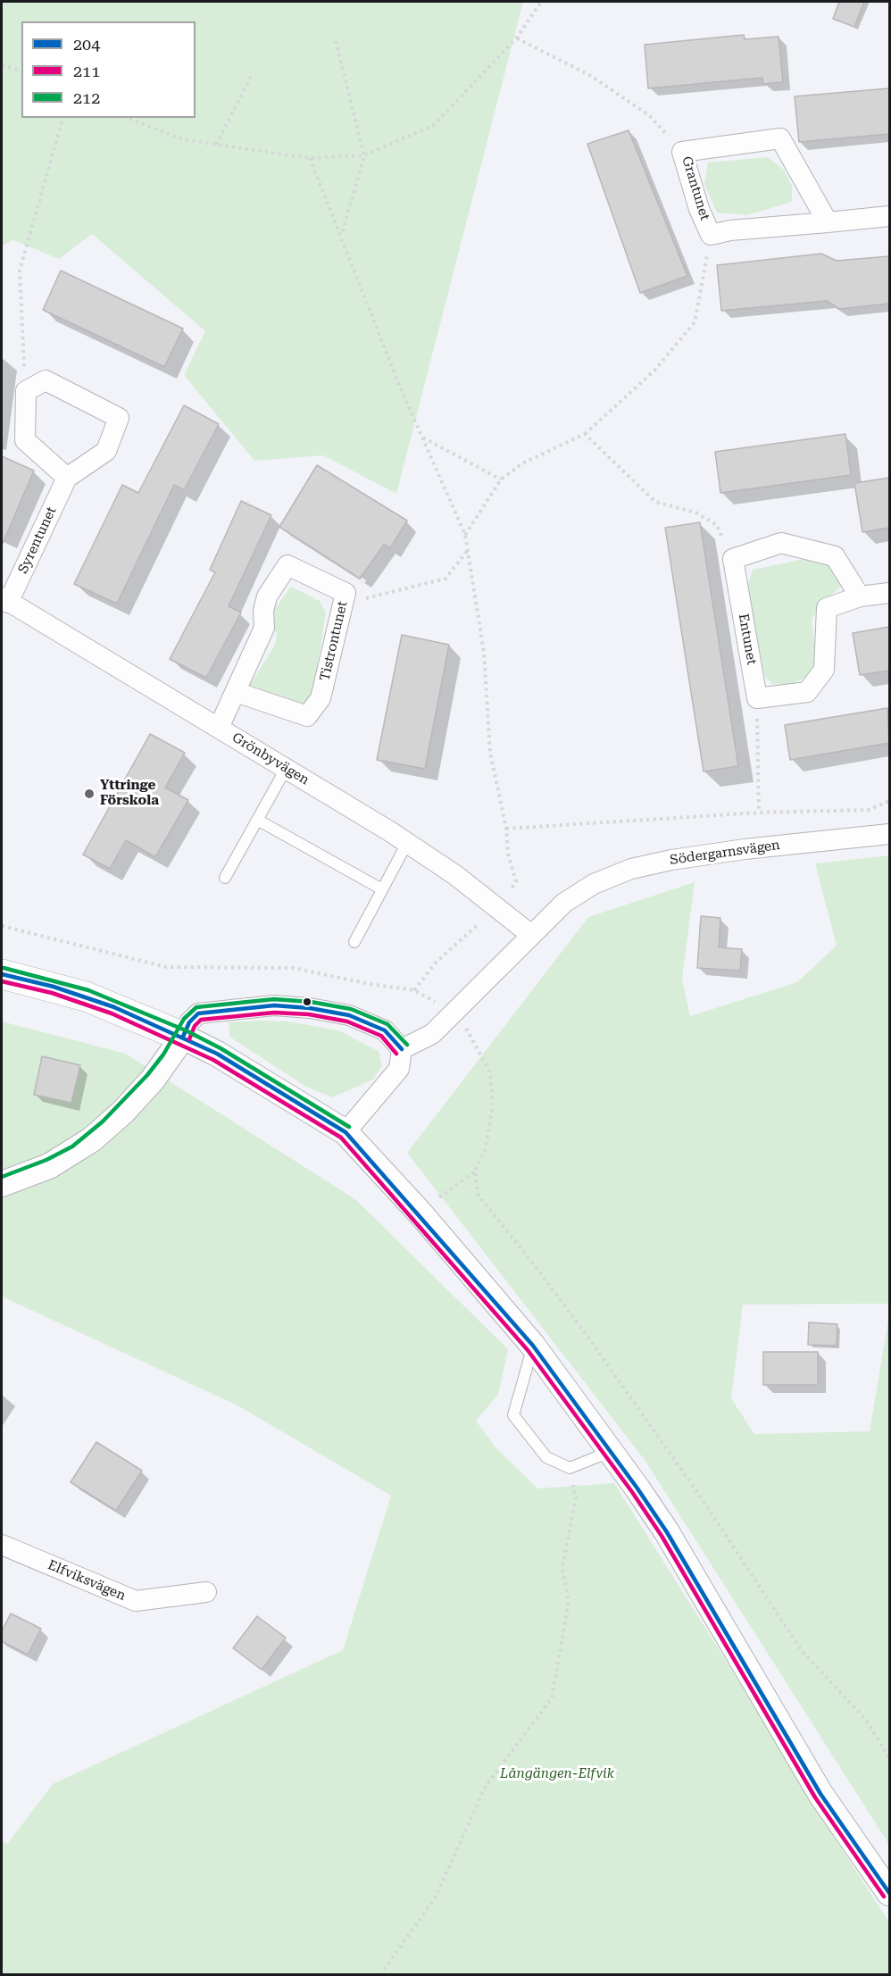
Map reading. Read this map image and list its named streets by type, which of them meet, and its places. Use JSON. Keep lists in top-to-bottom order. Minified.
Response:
{"streets":{"street":["Grantunet","Syrentunet","Entunet","Tistrontunet","Grönbyvägen","Södergarnsvägen","Elfviksvägen"]},"crossings":[["Syrentunet","Grönbyvägen"],["Tistrontunet","Grönbyvägen"],["Grönbyvägen","Södergarnsvägen"]],"parks":["Långängen-Elfvik"],"places":["Yttringe Förskola"],"lines":["transit line 212","transit line 204","transit line 211"],"legend":["204","211","212"]}
